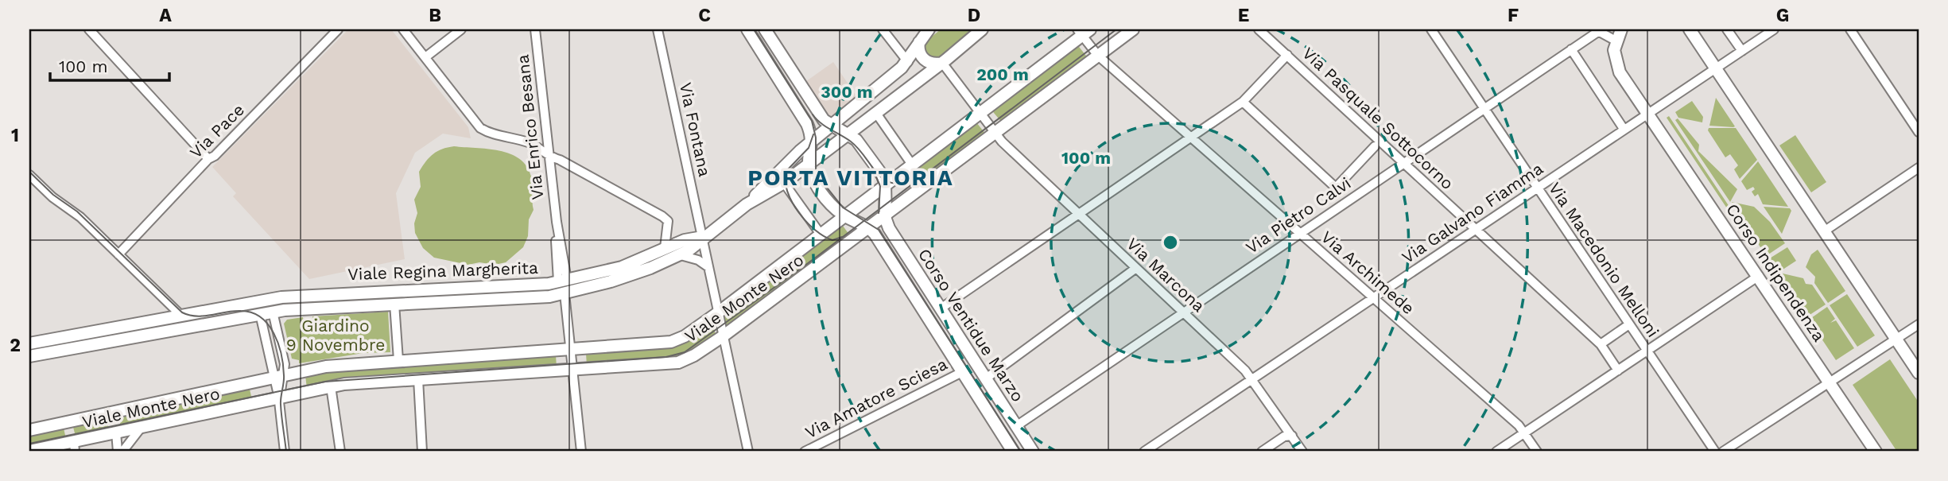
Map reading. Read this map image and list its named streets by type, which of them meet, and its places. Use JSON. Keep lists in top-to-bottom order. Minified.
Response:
{"streets":{"street":["Via Pasquale Sottocorno","Via Enrico Besana","Via Fontana","Via Pace","Via Galvano Fiamma","Via Pietro Calvi","Via Macedonio Melloni","Viale Regina Margherita","Via Archimede","Corso Indipendenza","Via Marcona","Viale Monte Nero","Corso Ventidue Marzo","Via Amatore Sciesa"]},"crossings":[["Via Pasquale Sottocorno","Via Galvano Fiamma"],["Via Pasquale Sottocorno","Via Pietro Calvi"],["Via Enrico Besana","Viale Regina Margherita"],["Via Fontana","Viale Regina Margherita"],["Via Fontana","Viale Monte Nero"],["Via Galvano Fiamma","Via Macedonio Melloni"],["Via Galvano Fiamma","Via Archimede"],["Via Galvano Fiamma","Corso Indipendenza"],["Via Galvano Fiamma","Via Marcona"],["Via Pietro Calvi","Via Macedonio Melloni"],["Via Pietro Calvi","Via Archimede"],["Via Pietro Calvi","Corso Indipendenza"],["Via Pietro Calvi","Via Marcona"],["Via Pietro Calvi","Corso Ventidue Marzo"],["Via Archimede","Viale Monte Nero"],["Via Marcona","Viale Monte Nero"],["Viale Monte Nero","Corso Ventidue Marzo"],["Corso Ventidue Marzo","Via Amatore Sciesa"]],"districts":["PORTA VITTORIA"],"parks":["Giardino 9 Novembre"],"scale_bar":"100 m","grid":{"columns":["A","B","C","D","E","F","G"],"rows":["1","2"]},"rings":["200 m","300 m","100 m"]}
